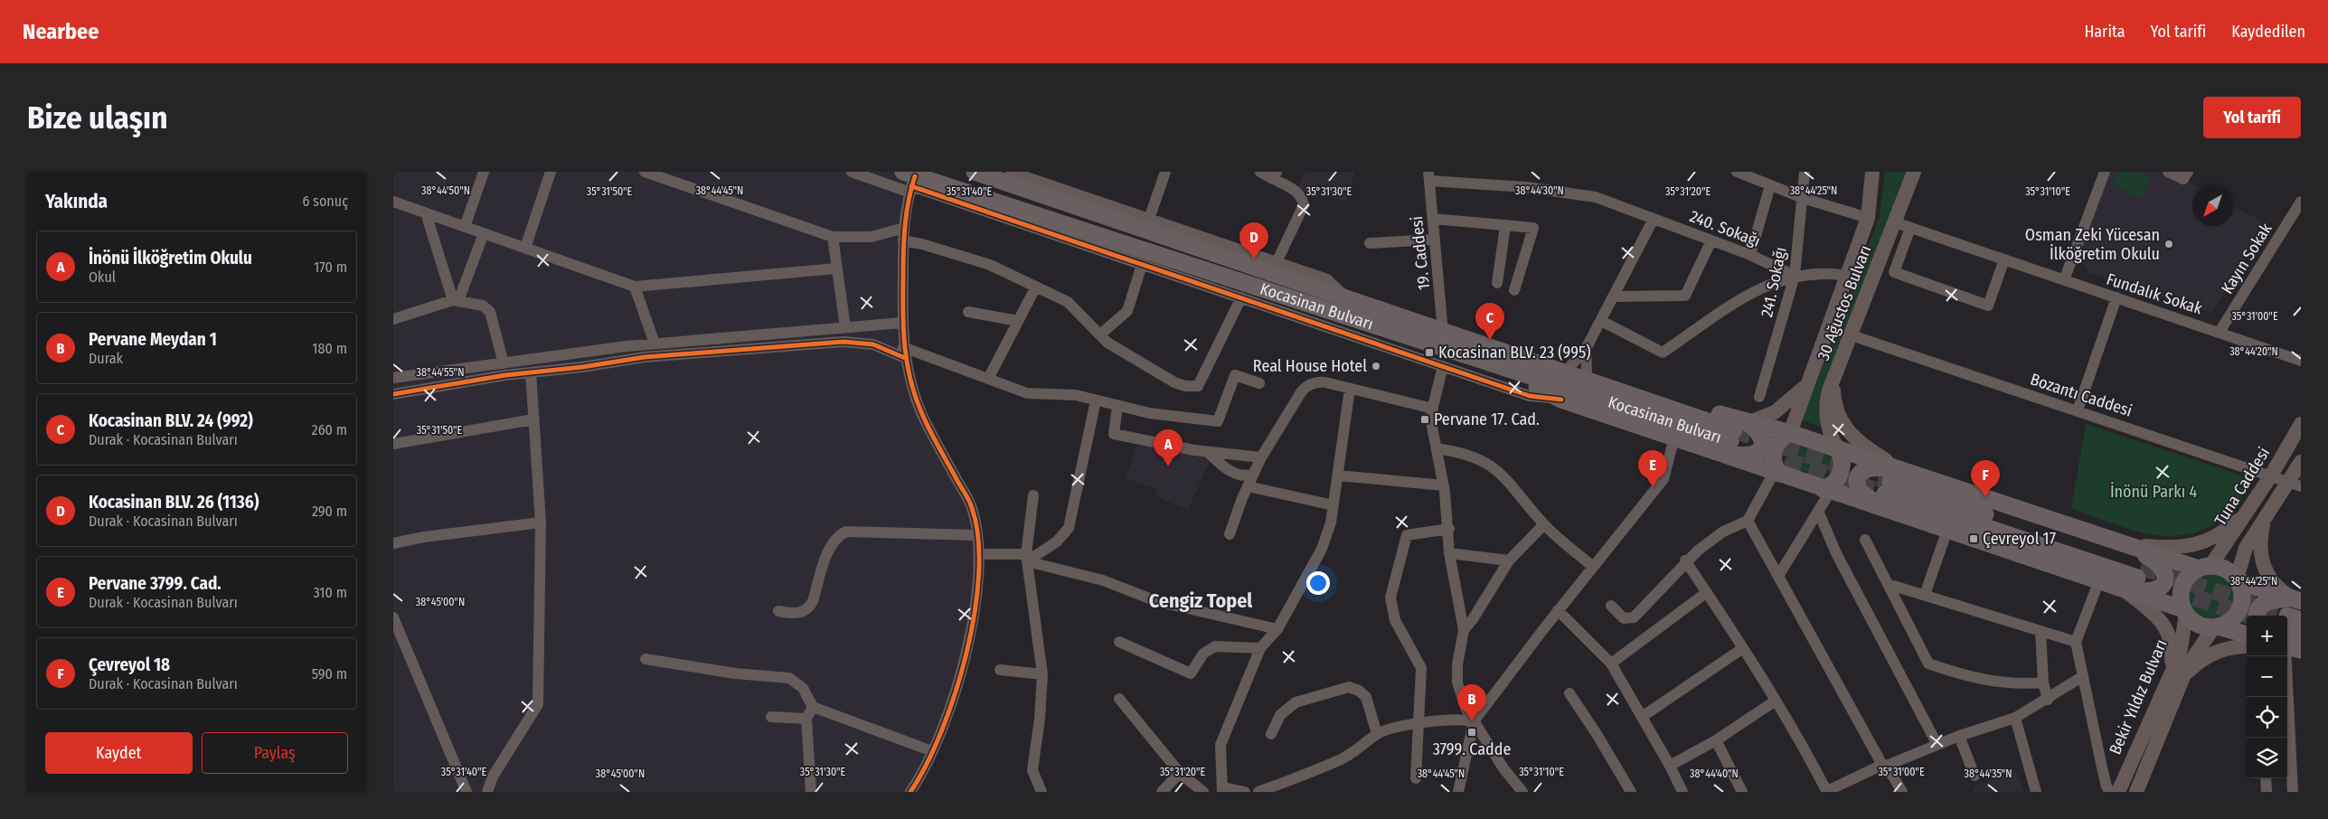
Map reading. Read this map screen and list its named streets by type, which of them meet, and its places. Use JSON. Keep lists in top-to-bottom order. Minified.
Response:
{"streets":{"highway":["Kocasinan Bulvarı"],"main road":["30 Ağustos Bulvarı","Tuna Caddesi","Bekir Yıldız Bulvarı"],"street":["240. Sokağı","19. Caddesi","Kayın Sokak","241. Sokağı","Fundalık Sokak","Bozantı Caddesi"]},"crossings":[["240. Sokağı","19. Caddesi"],["240. Sokağı","241. Sokağı"],["19. Caddesi","Kocasinan Bulvarı"],["Kayın Sokak","Fundalık Sokak"],["Fundalık Sokak","30 Ağustos Bulvarı"],["30 Ağustos Bulvarı","Bozantı Caddesi"],["Bozantı Caddesi","Tuna Caddesi"],["Tuna Caddesi","Bekir Yıldız Bulvarı"]],"districts":["Cengiz Topel"],"parks":["İnönü Parkı 4"],"places":{"other":["Osman Zeki Yücesan İlköğretim Okulu","Real House Hotel"],"transit":["Kocasinan BLV. 23 (995)","Pervane 17. Cad.","Çevreyol 17","3799. Cadde"]},"north":"bottom left","page":{"header":"Nearbee","nav":["Harita","Yol tarifi","Kaydedilen"],"buttons":["Yol tarifi",["Kaydet","Paylaş"]],"title":"Bize ulaşın","heading":["Yakında","6 sonuç"],"pins":["D","C","A","E","F","B"],"list":[{"mark":"A","name":"İnönü İlköğretim Okulu","note":"Okul","value":"170 m"},{"mark":"B","name":"Pervane Meydan 1","note":"Durak","value":"180 m"},{"mark":"C","name":"Kocasinan BLV. 24 (992)","note":"Durak · Kocasinan Bulvarı","value":"260 m"},{"mark":"D","name":"Kocasinan BLV. 26 (1136)","note":"Durak · Kocasinan Bulvarı","value":"290 m"},{"mark":"E","name":"Pervane 3799. Cad.","note":"Durak · Kocasinan Bulvarı","value":"310 m"},{"mark":"F","name":"Çevreyol 18","note":"Durak · Kocasinan Bulvarı","value":"590 m"}],"map_buttons":["+","−"]},"coordinates":["38°44'50\"N","38°44'45\"N","38°44'30\"N","38°44'25\"N","35°31'50\"E","35°31'40\"E","35°31'30\"E","35°31'20\"E","35°31'10\"E","35°31'00\"E","38°44'20\"N","38°44'55\"N","38°45'00\"N","38°44'40\"N","38°44'35\"N"]}
